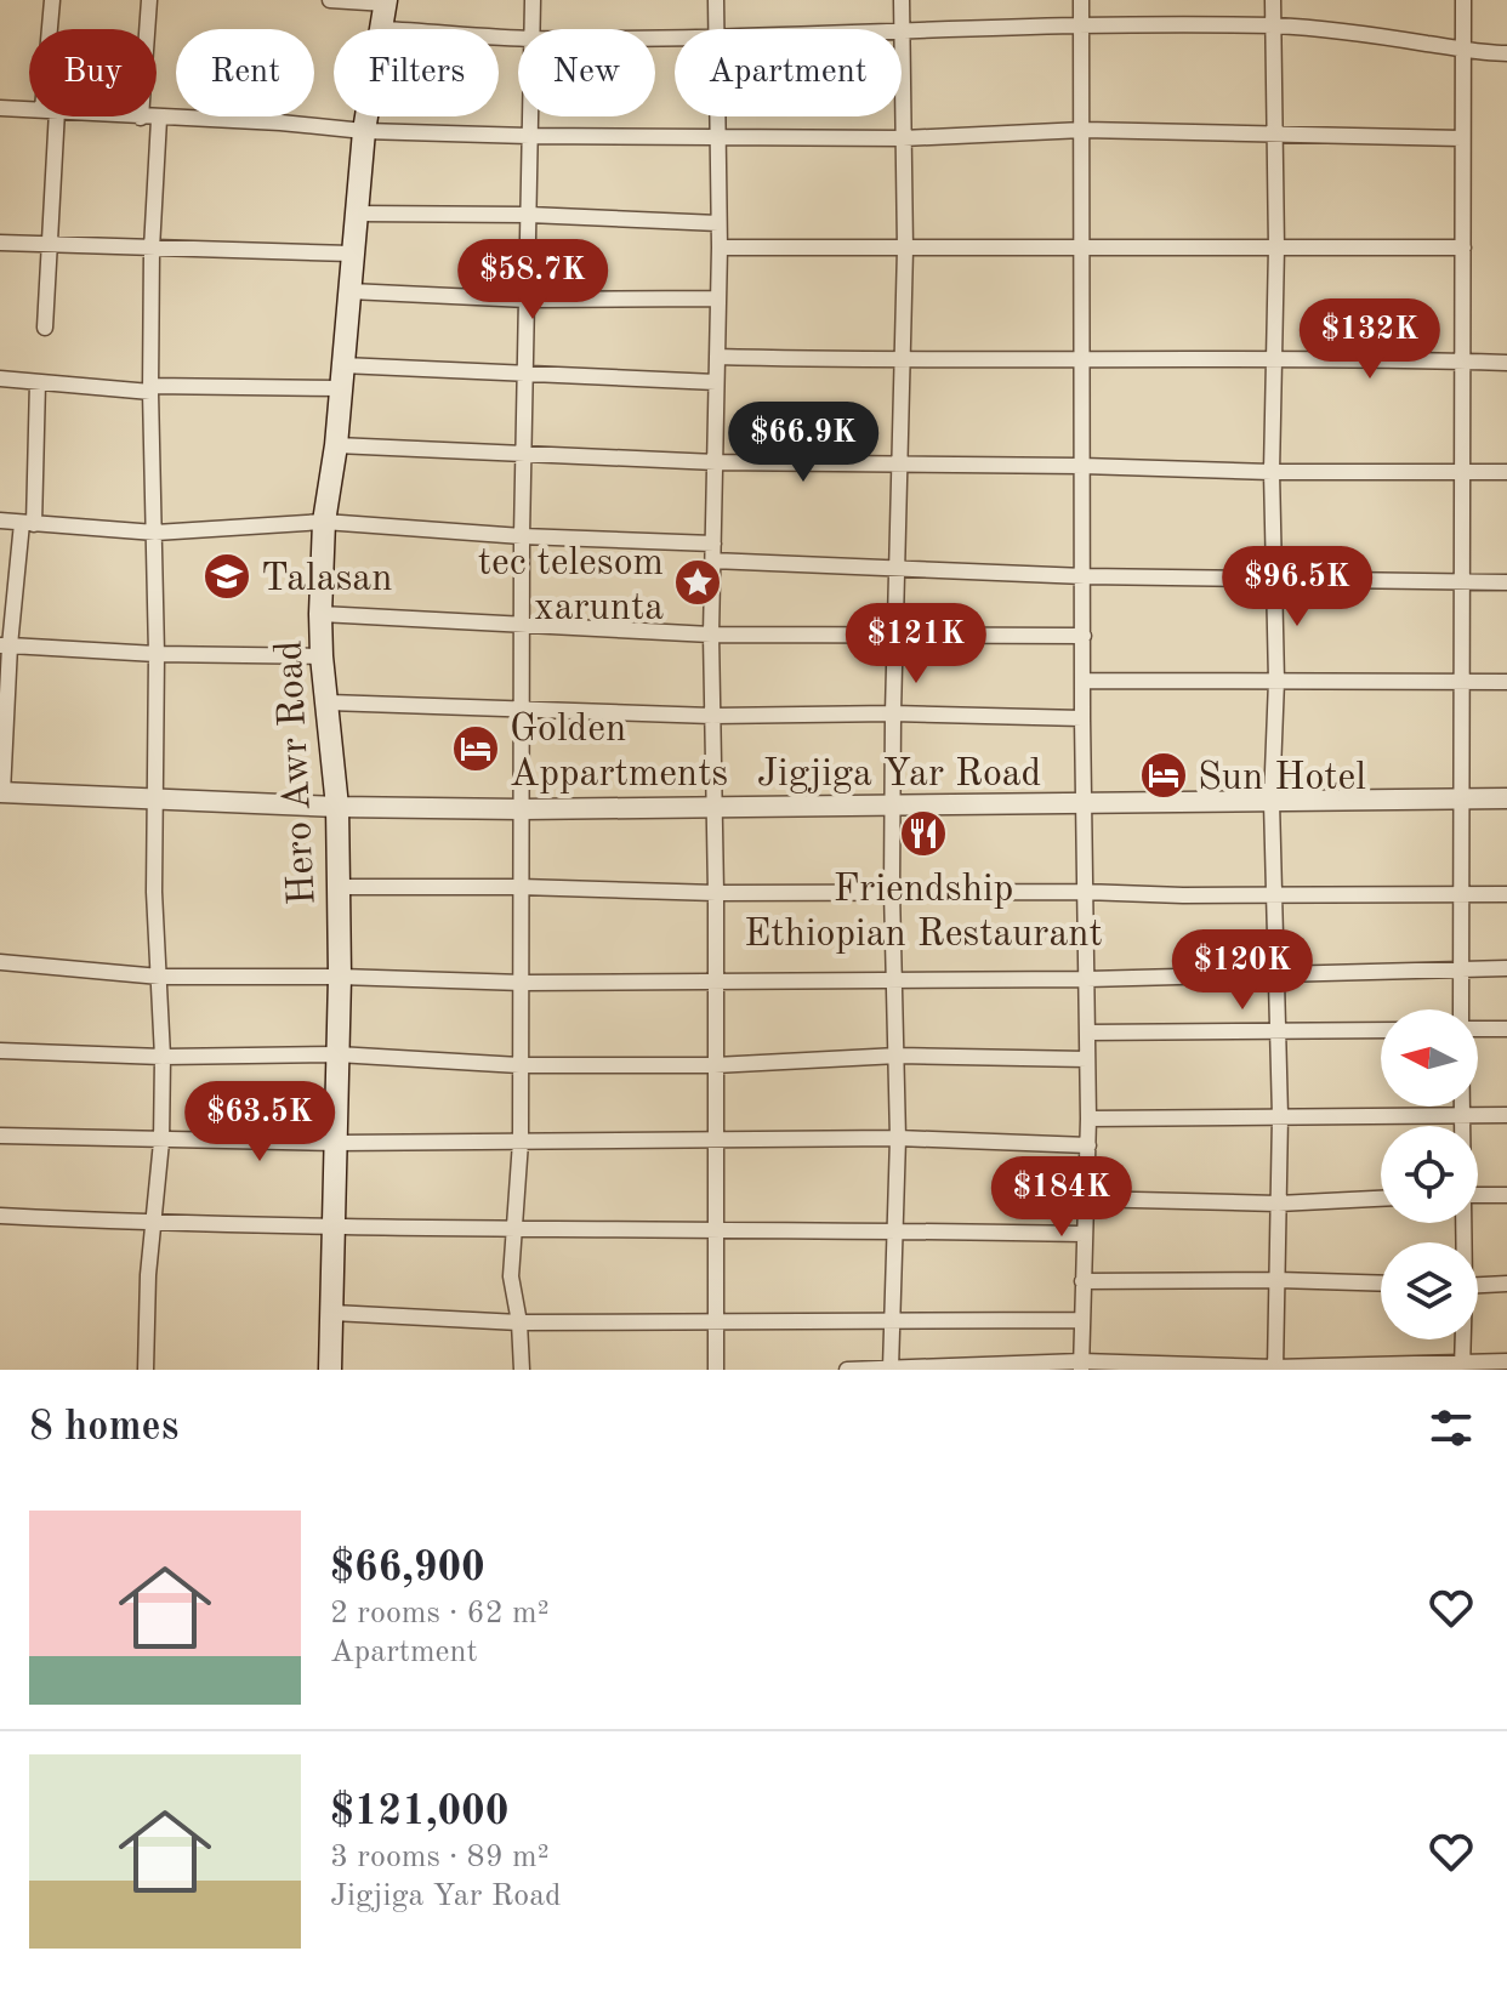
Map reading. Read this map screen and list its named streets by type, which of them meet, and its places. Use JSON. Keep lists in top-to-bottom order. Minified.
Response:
{"streets":{"main road":["Hero Awr Road"],"street":["Jigjiga Yar Road"]},"crossings":[["Jigjiga Yar Road","Hero Awr Road"]],"places":{"school or university":["Talasan"],"place":["tec telesom xarunta"],"hotel":["Golden Appartments","Sun Hotel"],"restaurant":["Friendship Ethiopian Restaurant"]},"north":"left","page":{"chip":["Buy","Rent","Filters","New","Apartment"],"price":["$58.7K","$132K","$66.9K","$96.5K","$121K","$120K","$63.5K","$184K"],"heading":"8 homes","list":[{"name":"$66,900","note":"2 rooms · 62 m² · Apartment"},{"name":"$121,000","note":"3 rooms · 89 m² · Jigjiga Yar Road"}]}}
